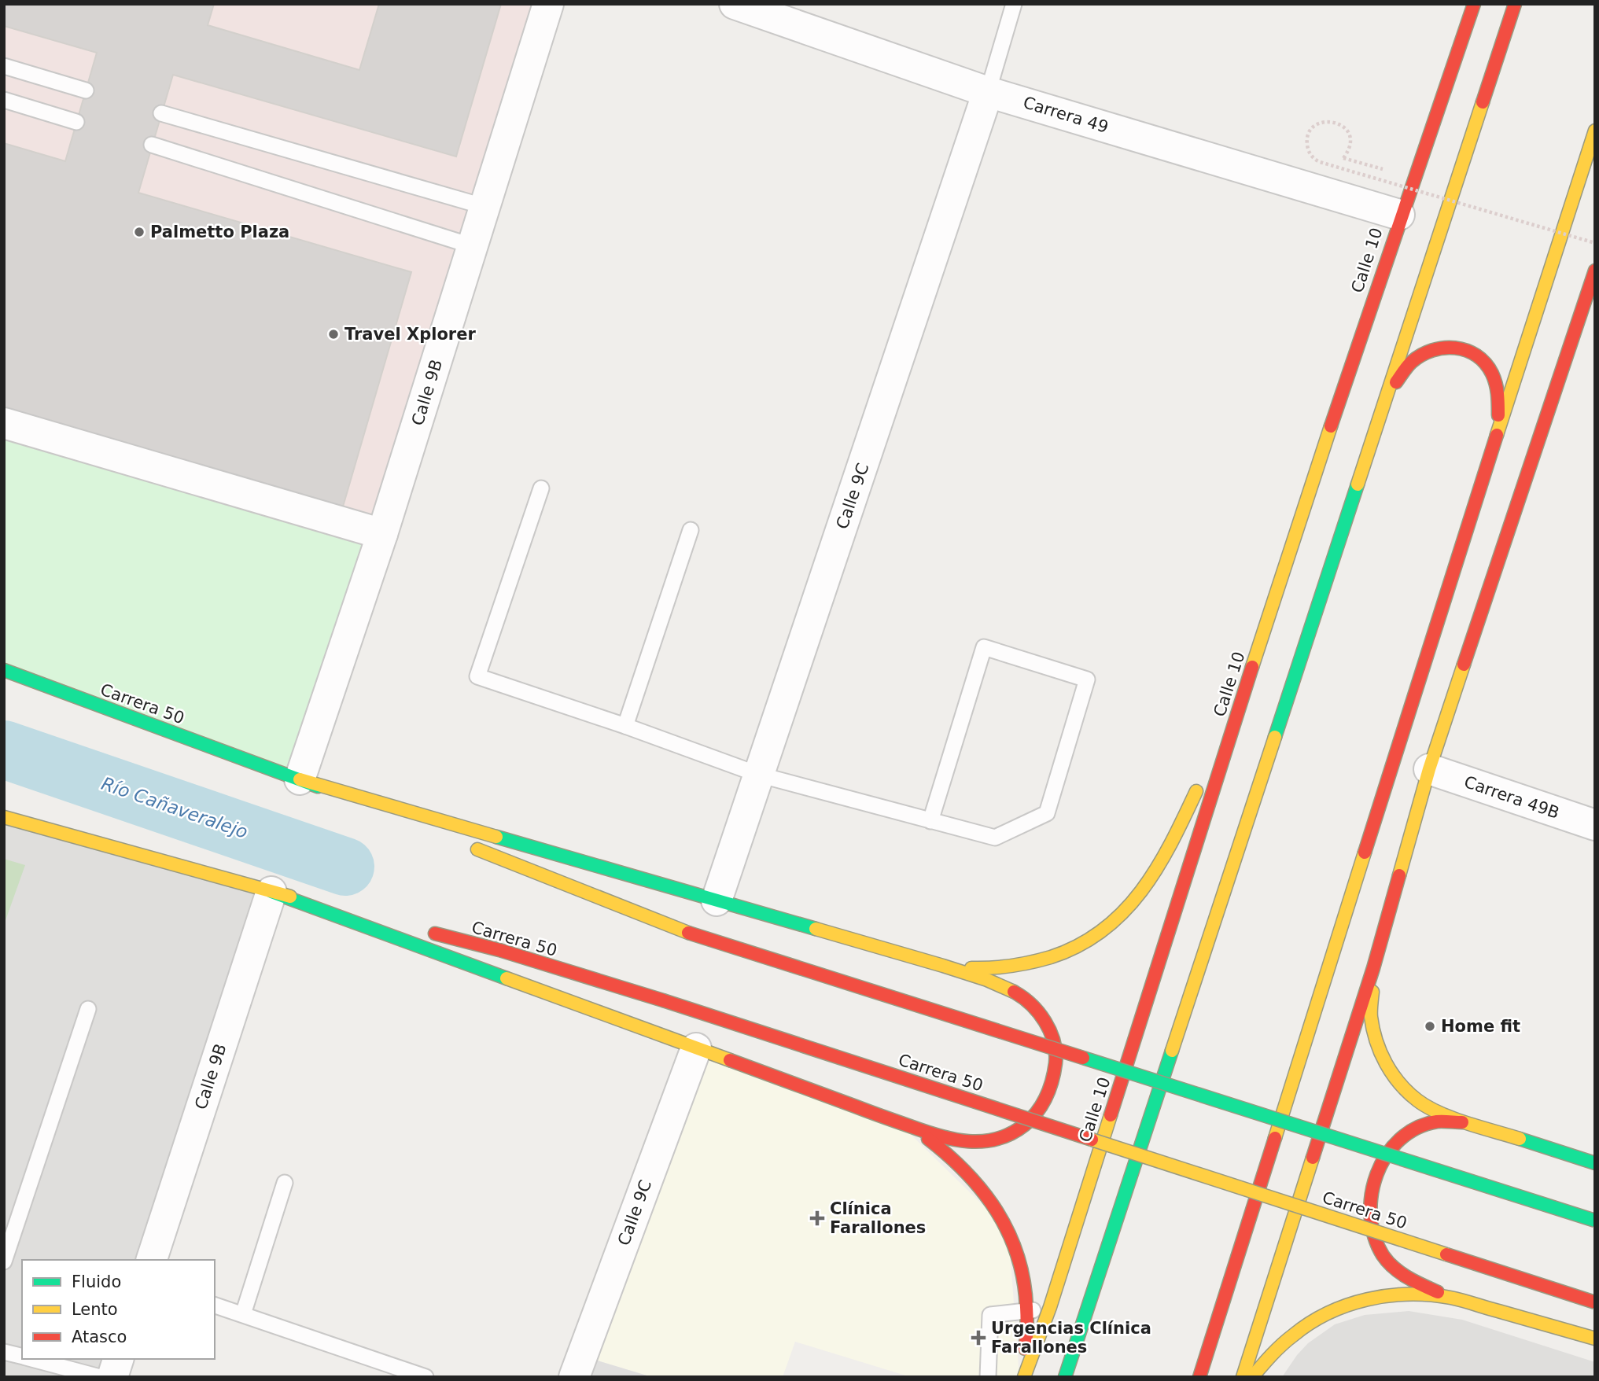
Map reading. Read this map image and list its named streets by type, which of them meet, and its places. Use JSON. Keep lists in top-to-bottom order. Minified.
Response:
{"streets":{"main road":["Calle 10","Carrera 50"],"street":["Carrera 49","Calle 9B","Calle 9C","Carrera 49B"]},"crossings":[["Carrera 49","Calle 10"],["Carrera 49","Calle 9C"],["Calle 9B","Carrera 50"],["Calle 9C","Carrera 50"]],"water":["Río Cañaveralejo"],"places":{"other":["Palmetto Plaza","Travel Xplorer","Home fit"],"health":["Clínica Farallones","Urgencias Clínica Farallones"]},"legend":["Fluido","Lento","Atasco"]}
